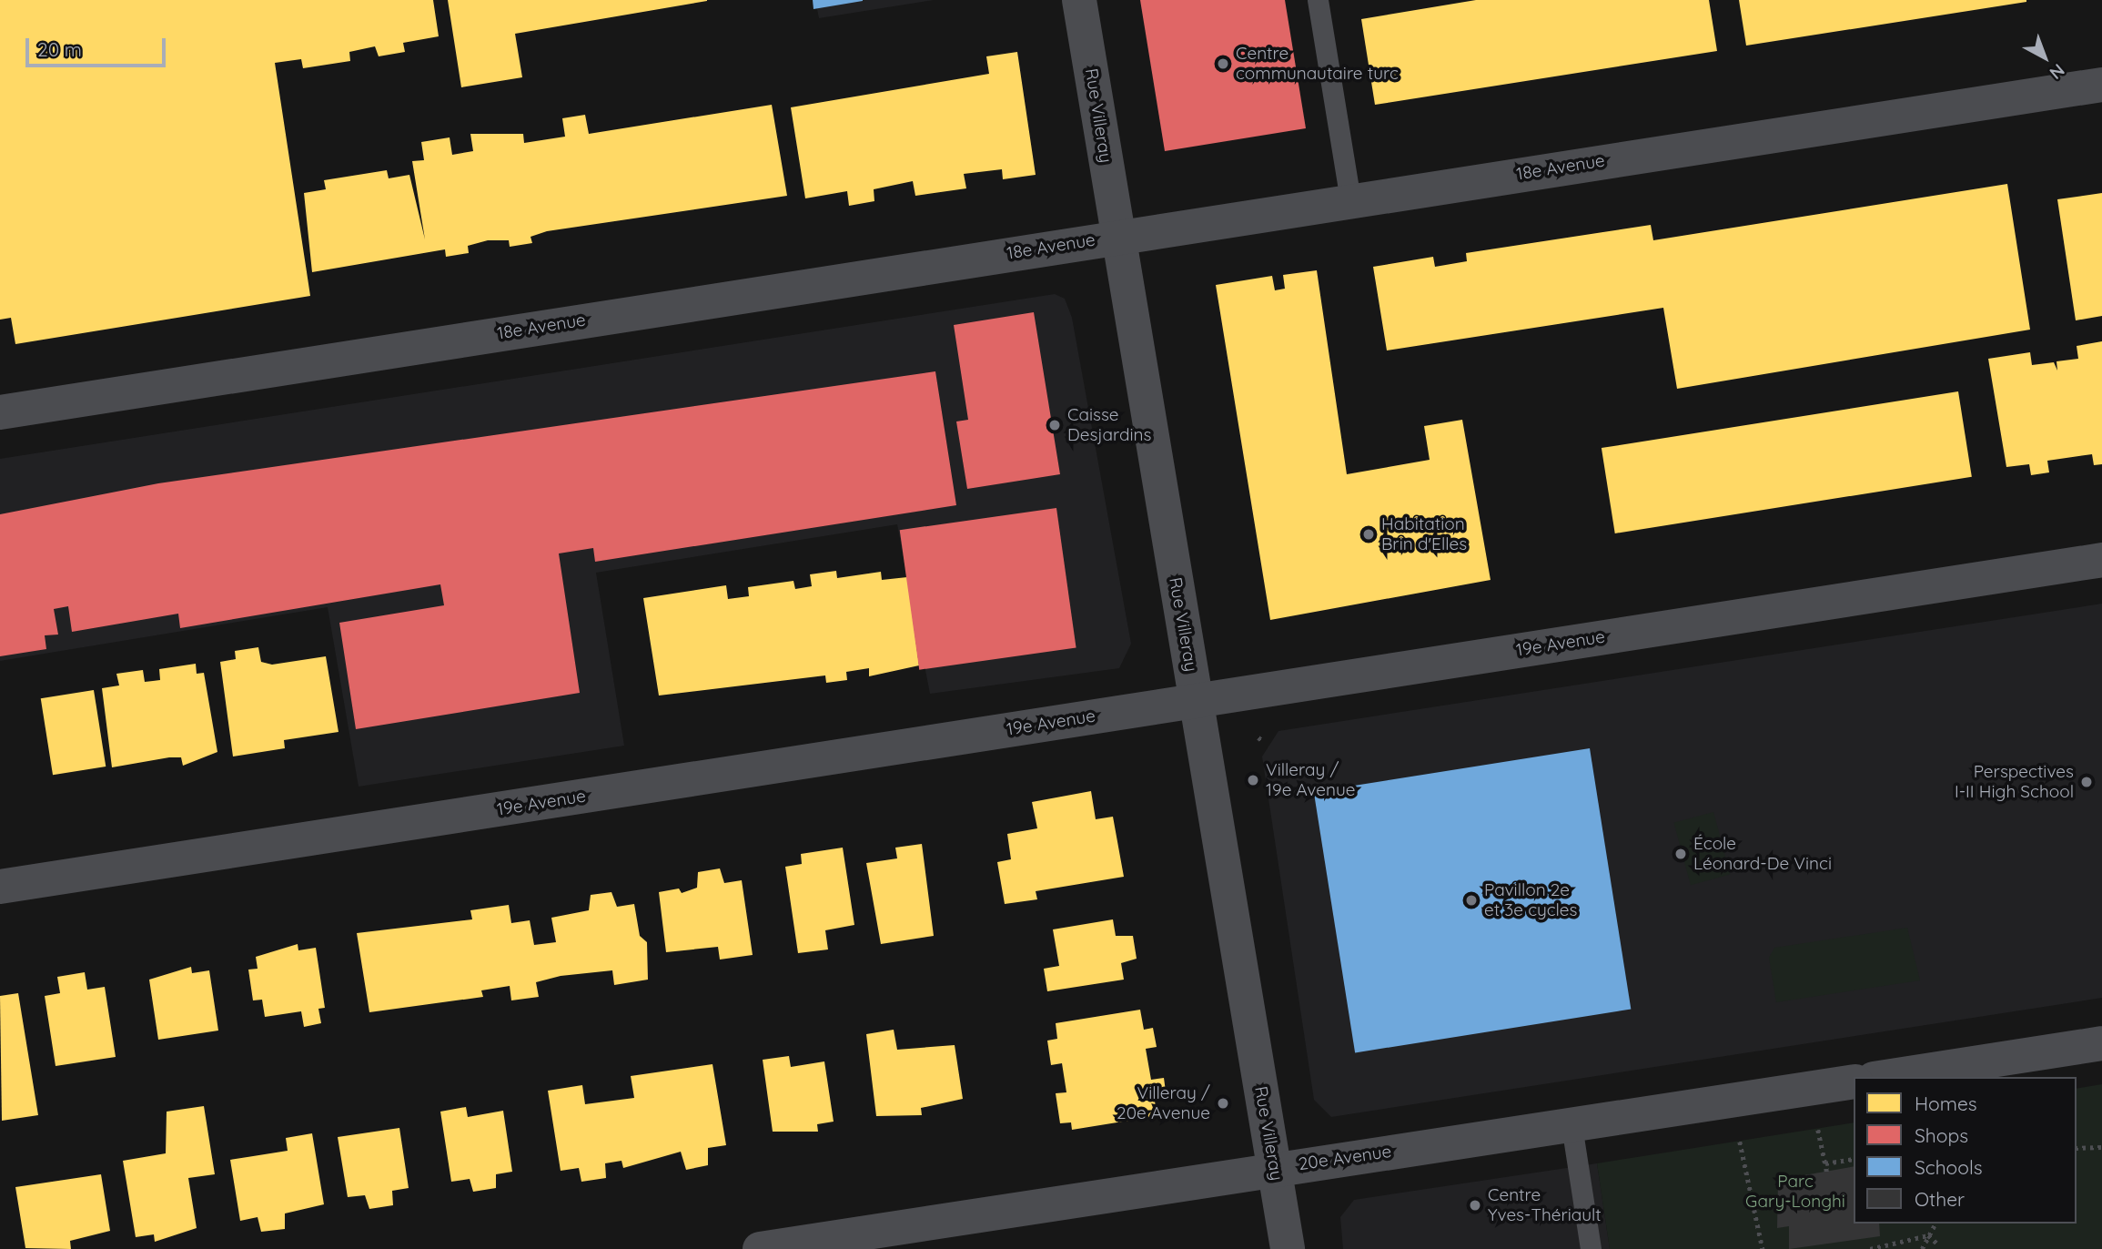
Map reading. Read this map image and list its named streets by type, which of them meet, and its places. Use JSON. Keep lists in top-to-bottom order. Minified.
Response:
{"streets":{"street":["Rue Villeray","18e Avenue","19e Avenue","20e Avenue"]},"crossings":[["Rue Villeray","18e Avenue"],["Rue Villeray","19e Avenue"],["Rue Villeray","20e Avenue"]],"parks":["Parc Gary-Longhi"],"places":["Centre communautaire turc","Caisse Desjardins","Habitation Brin d'Elles","Villeray / 19e Avenue","Perspectives I-II High School","École Léonard-De Vinci","Pavillon 2e et 3e cycles","Villeray / 20e Avenue","Centre Yves-Thériault"],"legend":["Homes","Shops","Schools","Other"],"scale_bar":"20 m","north":"bottom right"}
